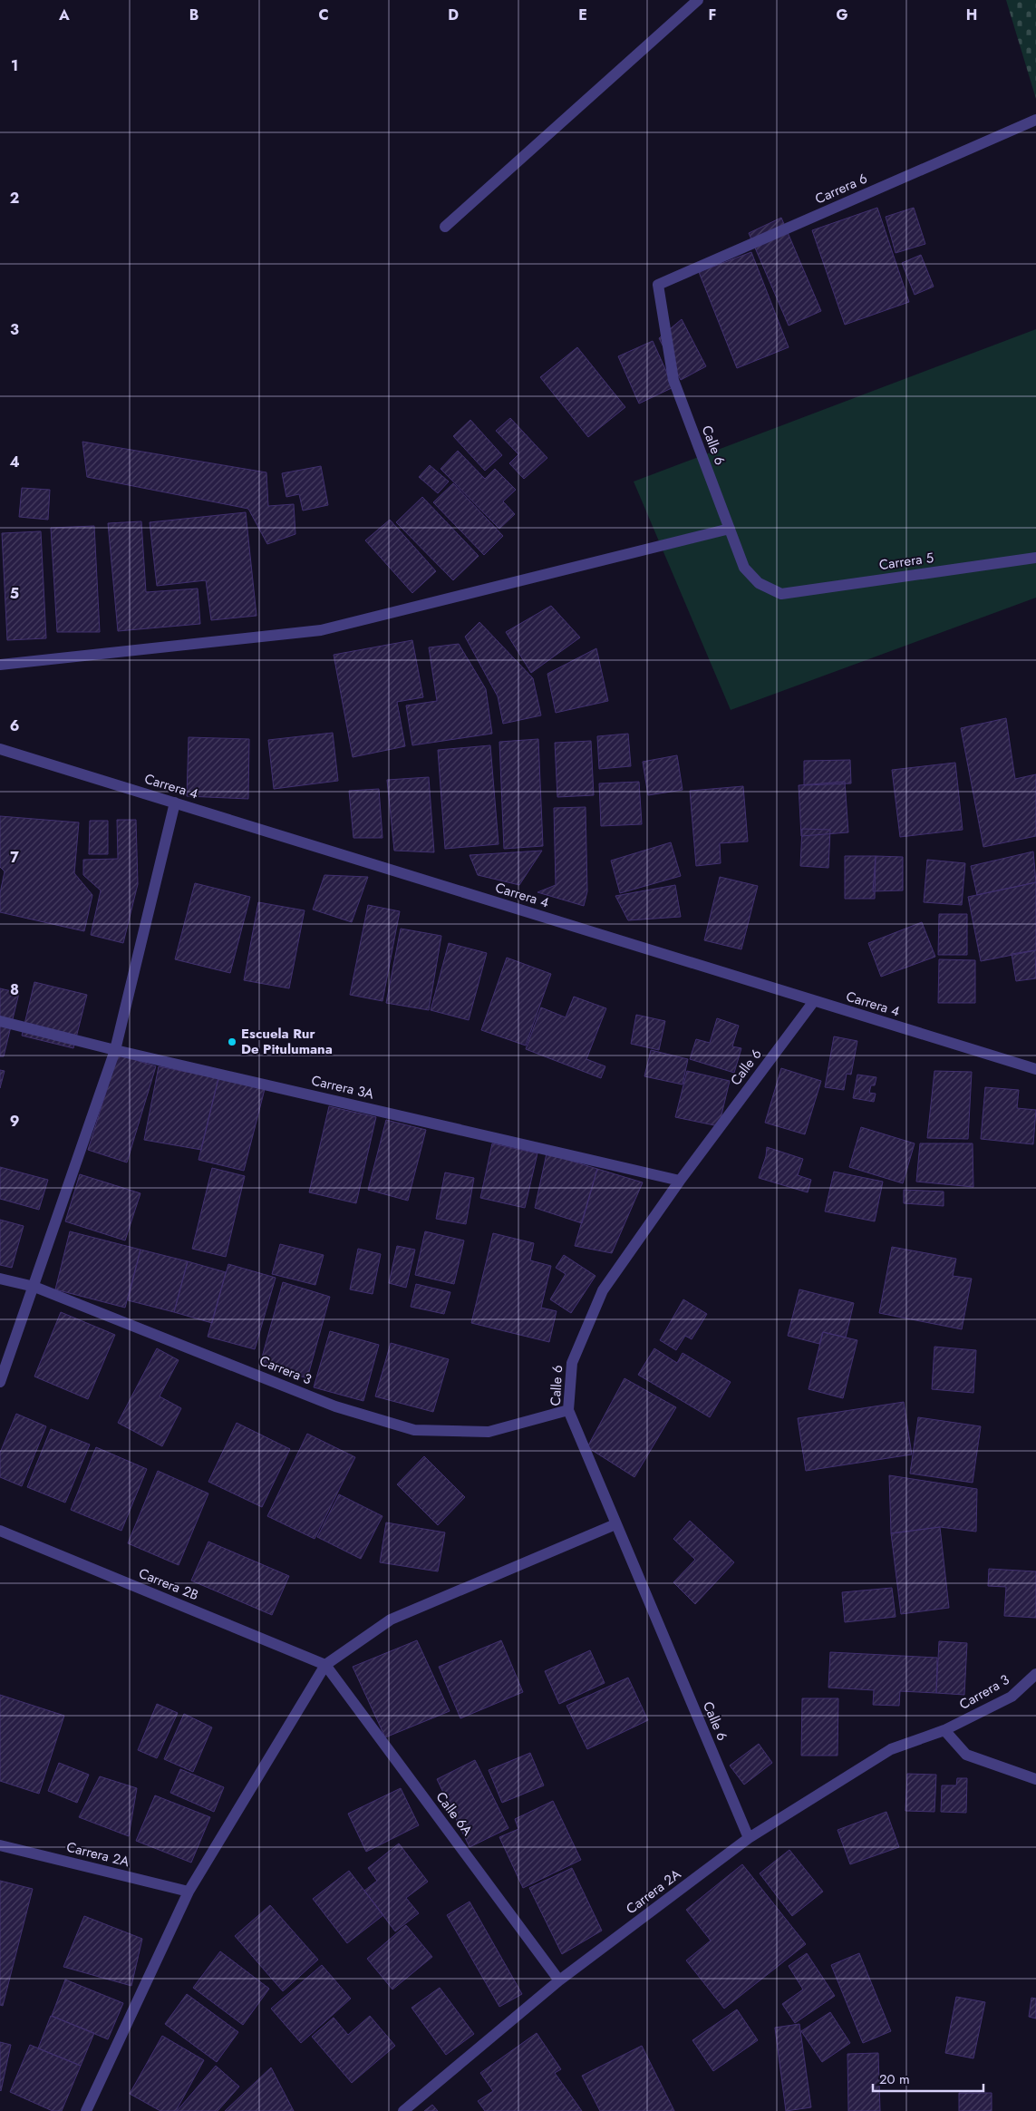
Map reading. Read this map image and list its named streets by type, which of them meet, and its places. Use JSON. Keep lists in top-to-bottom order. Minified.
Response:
{"streets":{"street":["Carrera 6","Calle 6","Carrera 5","Carrera 4","Carrera 3A","Carrera 3","Carrera 2B","Calle 6A","Carrera 2A"]},"crossings":[["Carrera 6","Calle 6"],["Calle 6","Carrera 5"],["Calle 6","Carrera 4"],["Calle 6","Carrera 3A"],["Calle 6","Carrera 3"],["Calle 6","Carrera 2A"],["Carrera 3","Carrera 2A"],["Carrera 2B","Calle 6A"],["Calle 6A","Carrera 2A"]],"places":["Escuela Rur De Pitulumana"],"scale_bar":"20 m","grid":{"columns":["A","B","C","D","E","F","G","H"],"rows":["1","2","3","4","5","6","7","8","9"]}}
